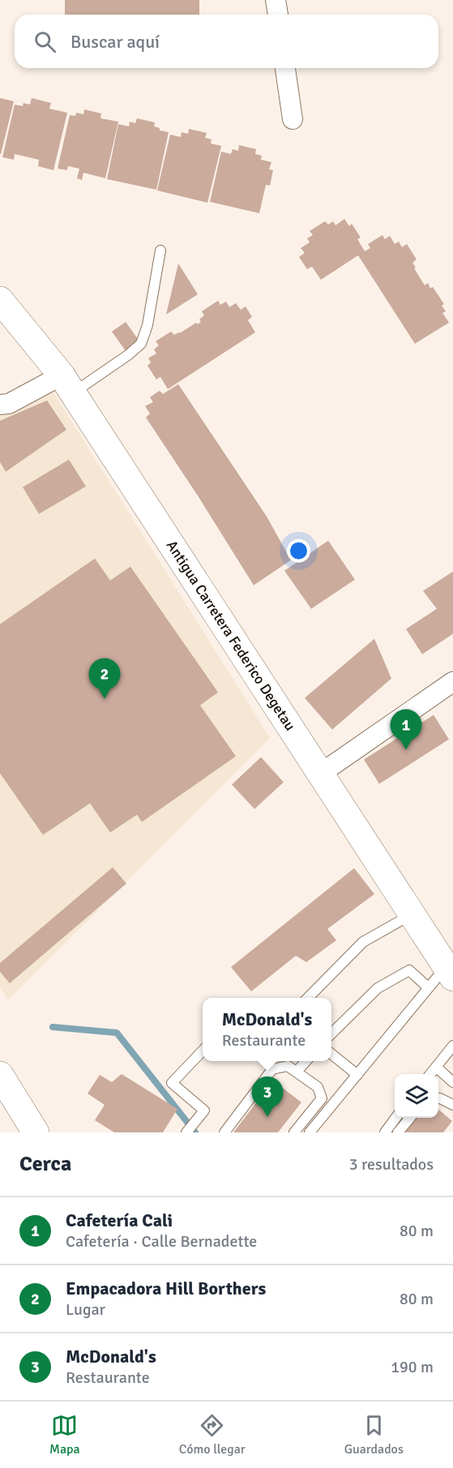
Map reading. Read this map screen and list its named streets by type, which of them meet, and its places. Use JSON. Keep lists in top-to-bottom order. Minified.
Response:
{"streets":{"street":["Antigua Carretera Federico Degetau"]},"page":{"search":"Buscar aquí","pins":["2","1","3"],"popup":["McDonald's","Restaurante"],"heading":["Cerca","3 resultados"],"list":[{"mark":"1","name":"Cafetería Cali","note":"Cafetería · Calle Bernadette","value":"80 m"},{"mark":"2","name":"Empacadora Hill Borthers","note":"Lugar","value":"80 m"},{"mark":"3","name":"McDonald's","note":"Restaurante","value":"190 m"}],"nav":["Mapa","Cómo llegar","Guardados"]}}
